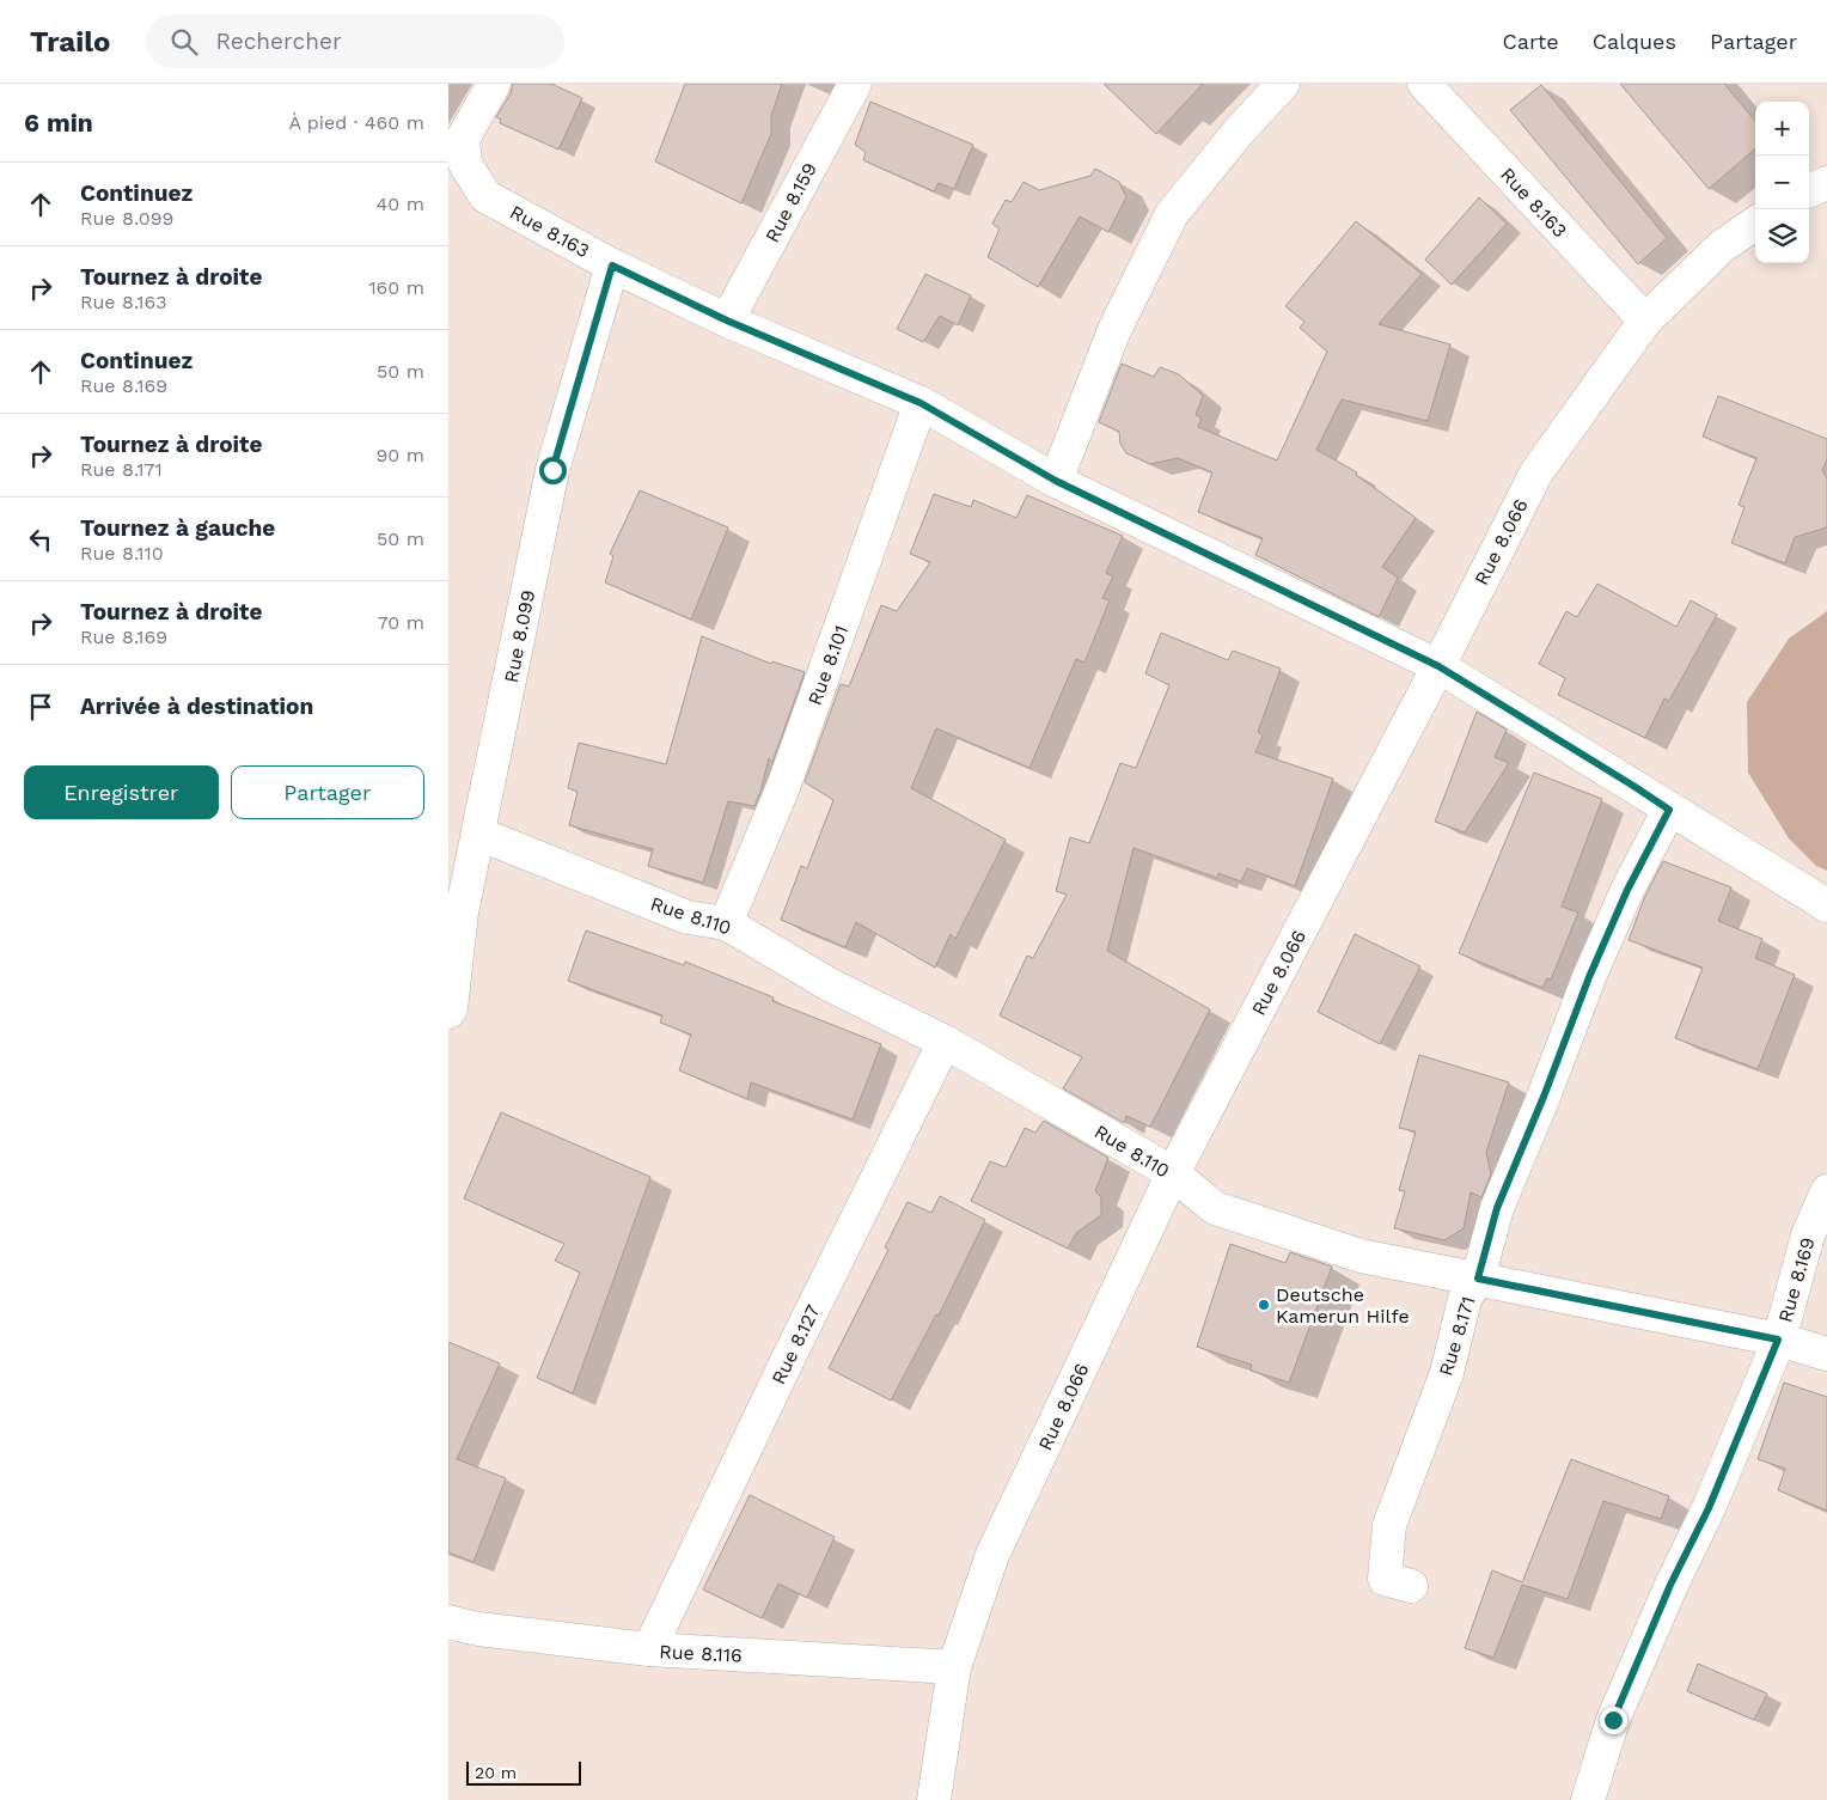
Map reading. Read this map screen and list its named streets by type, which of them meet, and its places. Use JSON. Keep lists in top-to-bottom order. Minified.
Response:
{"streets":{"street":["Rue 8.159","Rue 8.163","Rue 8.066","Rue 8.099","Rue 8.101","Rue 8.110","Rue 8.169","Rue 8.171","Rue 8.127","Rue 8.116"]},"crossings":[["Rue 8.159","Rue 8.163"],["Rue 8.163","Rue 8.066"],["Rue 8.163","Rue 8.099"],["Rue 8.163","Rue 8.101"],["Rue 8.066","Rue 8.110"],["Rue 8.066","Rue 8.116"],["Rue 8.099","Rue 8.110"],["Rue 8.101","Rue 8.110"],["Rue 8.110","Rue 8.169"],["Rue 8.110","Rue 8.171"],["Rue 8.110","Rue 8.127"],["Rue 8.127","Rue 8.116"]],"places":["Deutsche Kamerun Hilfe"],"scale_bar":"20 m","page":{"header":"Trailo","search":"Rechercher","nav":["Carte","Calques","Partager"],"heading":["6 min","À pied · 460 m"],"map_buttons":["+","−"],"list":[["Continuez","Rue 8.099","40 m"],["Tournez à droite","Rue 8.163","160 m"],["Continuez","Rue 8.169","50 m"],["Tournez à droite","Rue 8.171","90 m"],["Tournez à gauche","Rue 8.110","50 m"],["Tournez à droite","Rue 8.169","70 m"],"Arrivée à destination"],"buttons":["Enregistrer","Partager"],"scale":"20 m"}}
